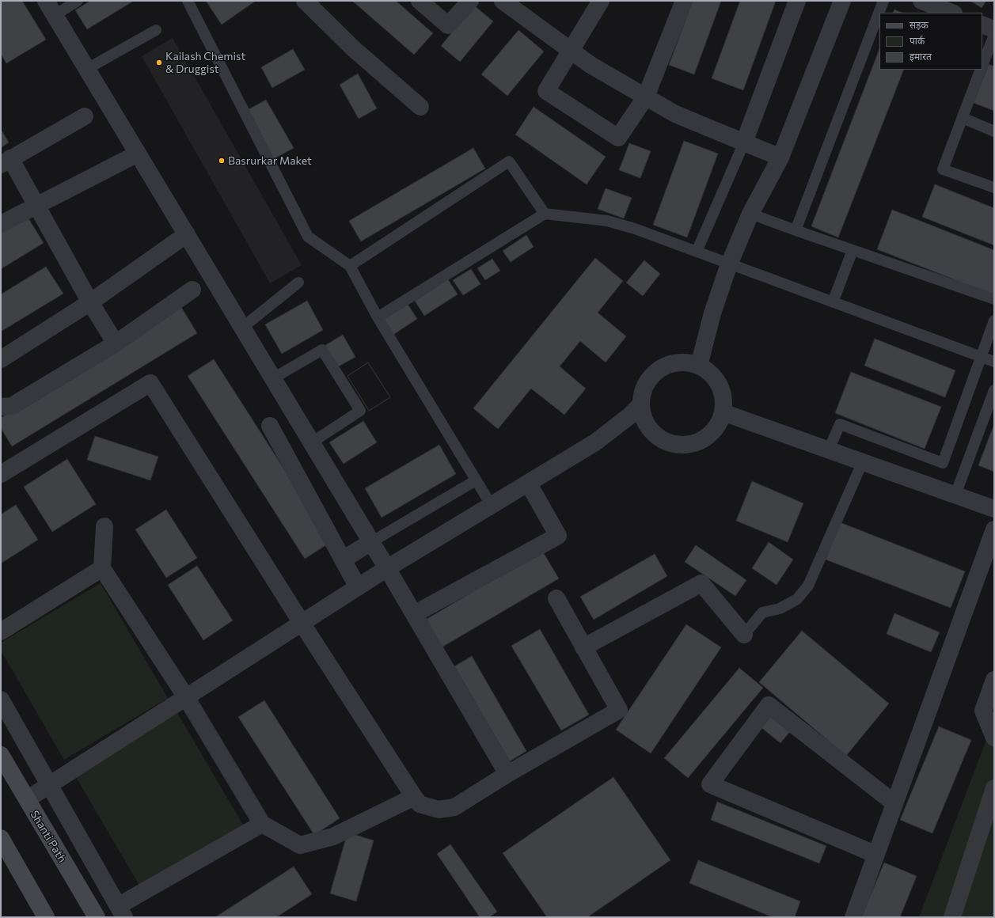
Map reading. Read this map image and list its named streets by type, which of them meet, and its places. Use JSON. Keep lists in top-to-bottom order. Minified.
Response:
{"streets":{"main road":["Shanti Path"]},"places":["Kailash Chemist & Druggist","Basrurkar Maket"],"legend":["सड़क","पार्क","इमारत"]}
